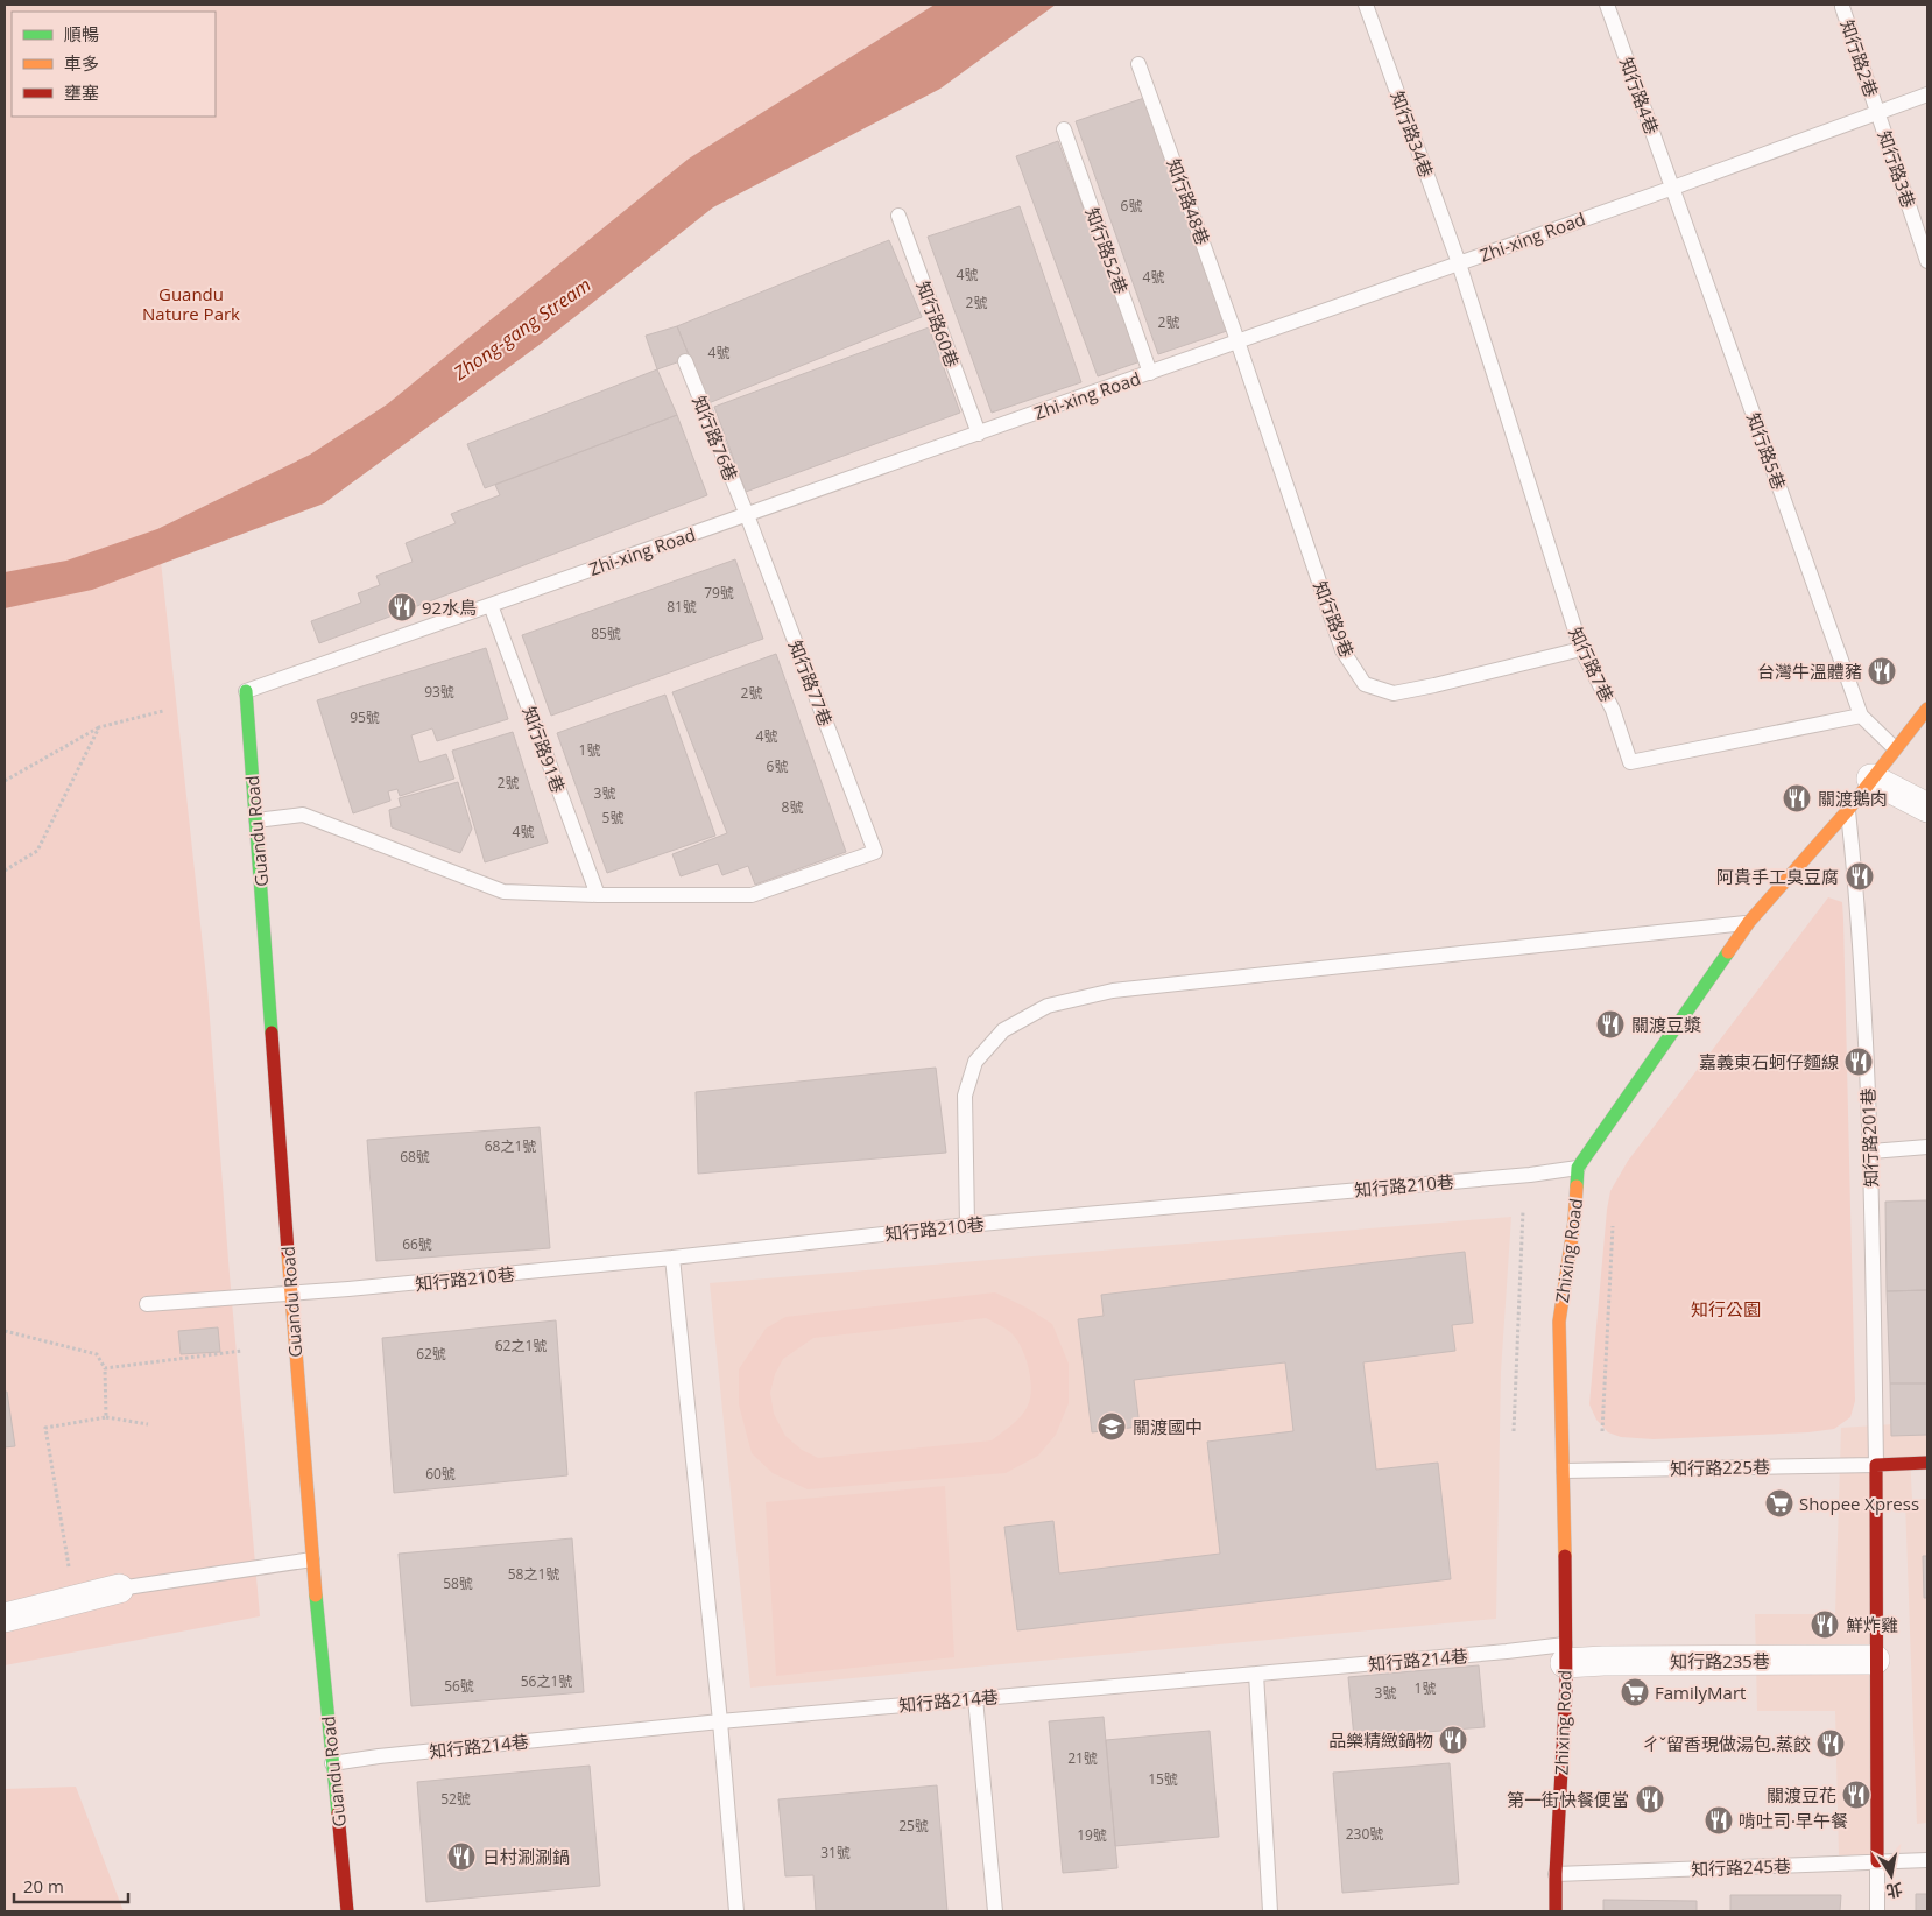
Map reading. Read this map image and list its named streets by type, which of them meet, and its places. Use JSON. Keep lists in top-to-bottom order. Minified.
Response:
{"streets":{"street":["Guandu Road","Zhixing Road","知行路235巷"],"lane":["知行路2巷","知行路4巷","知行路34巷","知行路3巷","知行路48巷","Zhi-xing Road","知行路52巷","知行路60巷","知行路76巷","知行路5巷","知行路9巷","知行路7巷","知行路77巷","知行路91巷","知行路201巷","知行路210巷","知行路225巷","知行路214巷","知行路245巷"]},"crossings":[["知行路2巷","知行路3巷"],["知行路2巷","Zhi-xing Road"],["知行路4巷","Zhi-xing Road"],["知行路4巷","知行路5巷"],["知行路34巷","Zhi-xing Road"],["知行路34巷","知行路7巷"],["知行路3巷","Zhi-xing Road"],["知行路48巷","Zhi-xing Road"],["知行路48巷","知行路9巷"],["Zhi-xing Road","知行路52巷"],["Zhi-xing Road","知行路60巷"],["Zhi-xing Road","知行路76巷"],["Zhi-xing Road","知行路5巷"],["Zhi-xing Road","知行路9巷"],["Zhi-xing Road","知行路7巷"],["Zhi-xing Road","知行路77巷"],["Zhi-xing Road","知行路91巷"],["Zhi-xing Road","Guandu Road"],["知行路76巷","知行路77巷"],["知行路5巷","知行路7巷"],["知行路9巷","知行路7巷"],["知行路77巷","知行路91巷"],["Guandu Road","知行路210巷"],["Guandu Road","知行路214巷"],["知行路201巷","知行路225巷"],["知行路210巷","Zhixing Road"],["Zhixing Road","知行路225巷"],["Zhixing Road","知行路214巷"],["Zhixing Road","知行路235巷"],["Zhixing Road","知行路245巷"],["知行路214巷","知行路235巷"]],"water":["Zhong-gang Stream"],"parks":["Guandu Nature Park","知行公園"],"places":{"restaurant":["92水鳥","台灣牛溫體豬","關渡鵝肉","阿貴手工臭豆腐","關渡豆漿","嘉義東石蚵仔麵線","鮮炸雞","品樂精緻鍋物","ㄔˇ留香現做湯包.蒸餃","關渡豆花","第一街快餐便當","啃吐司·早午餐","日村涮涮鍋"],"school or university":["關渡國中"],"supermarket":["Shopee Xpress","FamilyMart"]},"house_numbers":["6號","4號","4號","2號","2號","4號","79號","81號","85號","93號","2號","95號","4號","1號","6號","2號","3號","8號","5號","4號","68之1號","68號","66號","62之1號","62號","60號","58之1號","58號","56之1號","56號","1號","3號","21號","15號","52號","25號","230號","19號","31號"],"legend":["順暢","車多","壅塞"],"scale_bar":"20 m","north":"bottom"}
